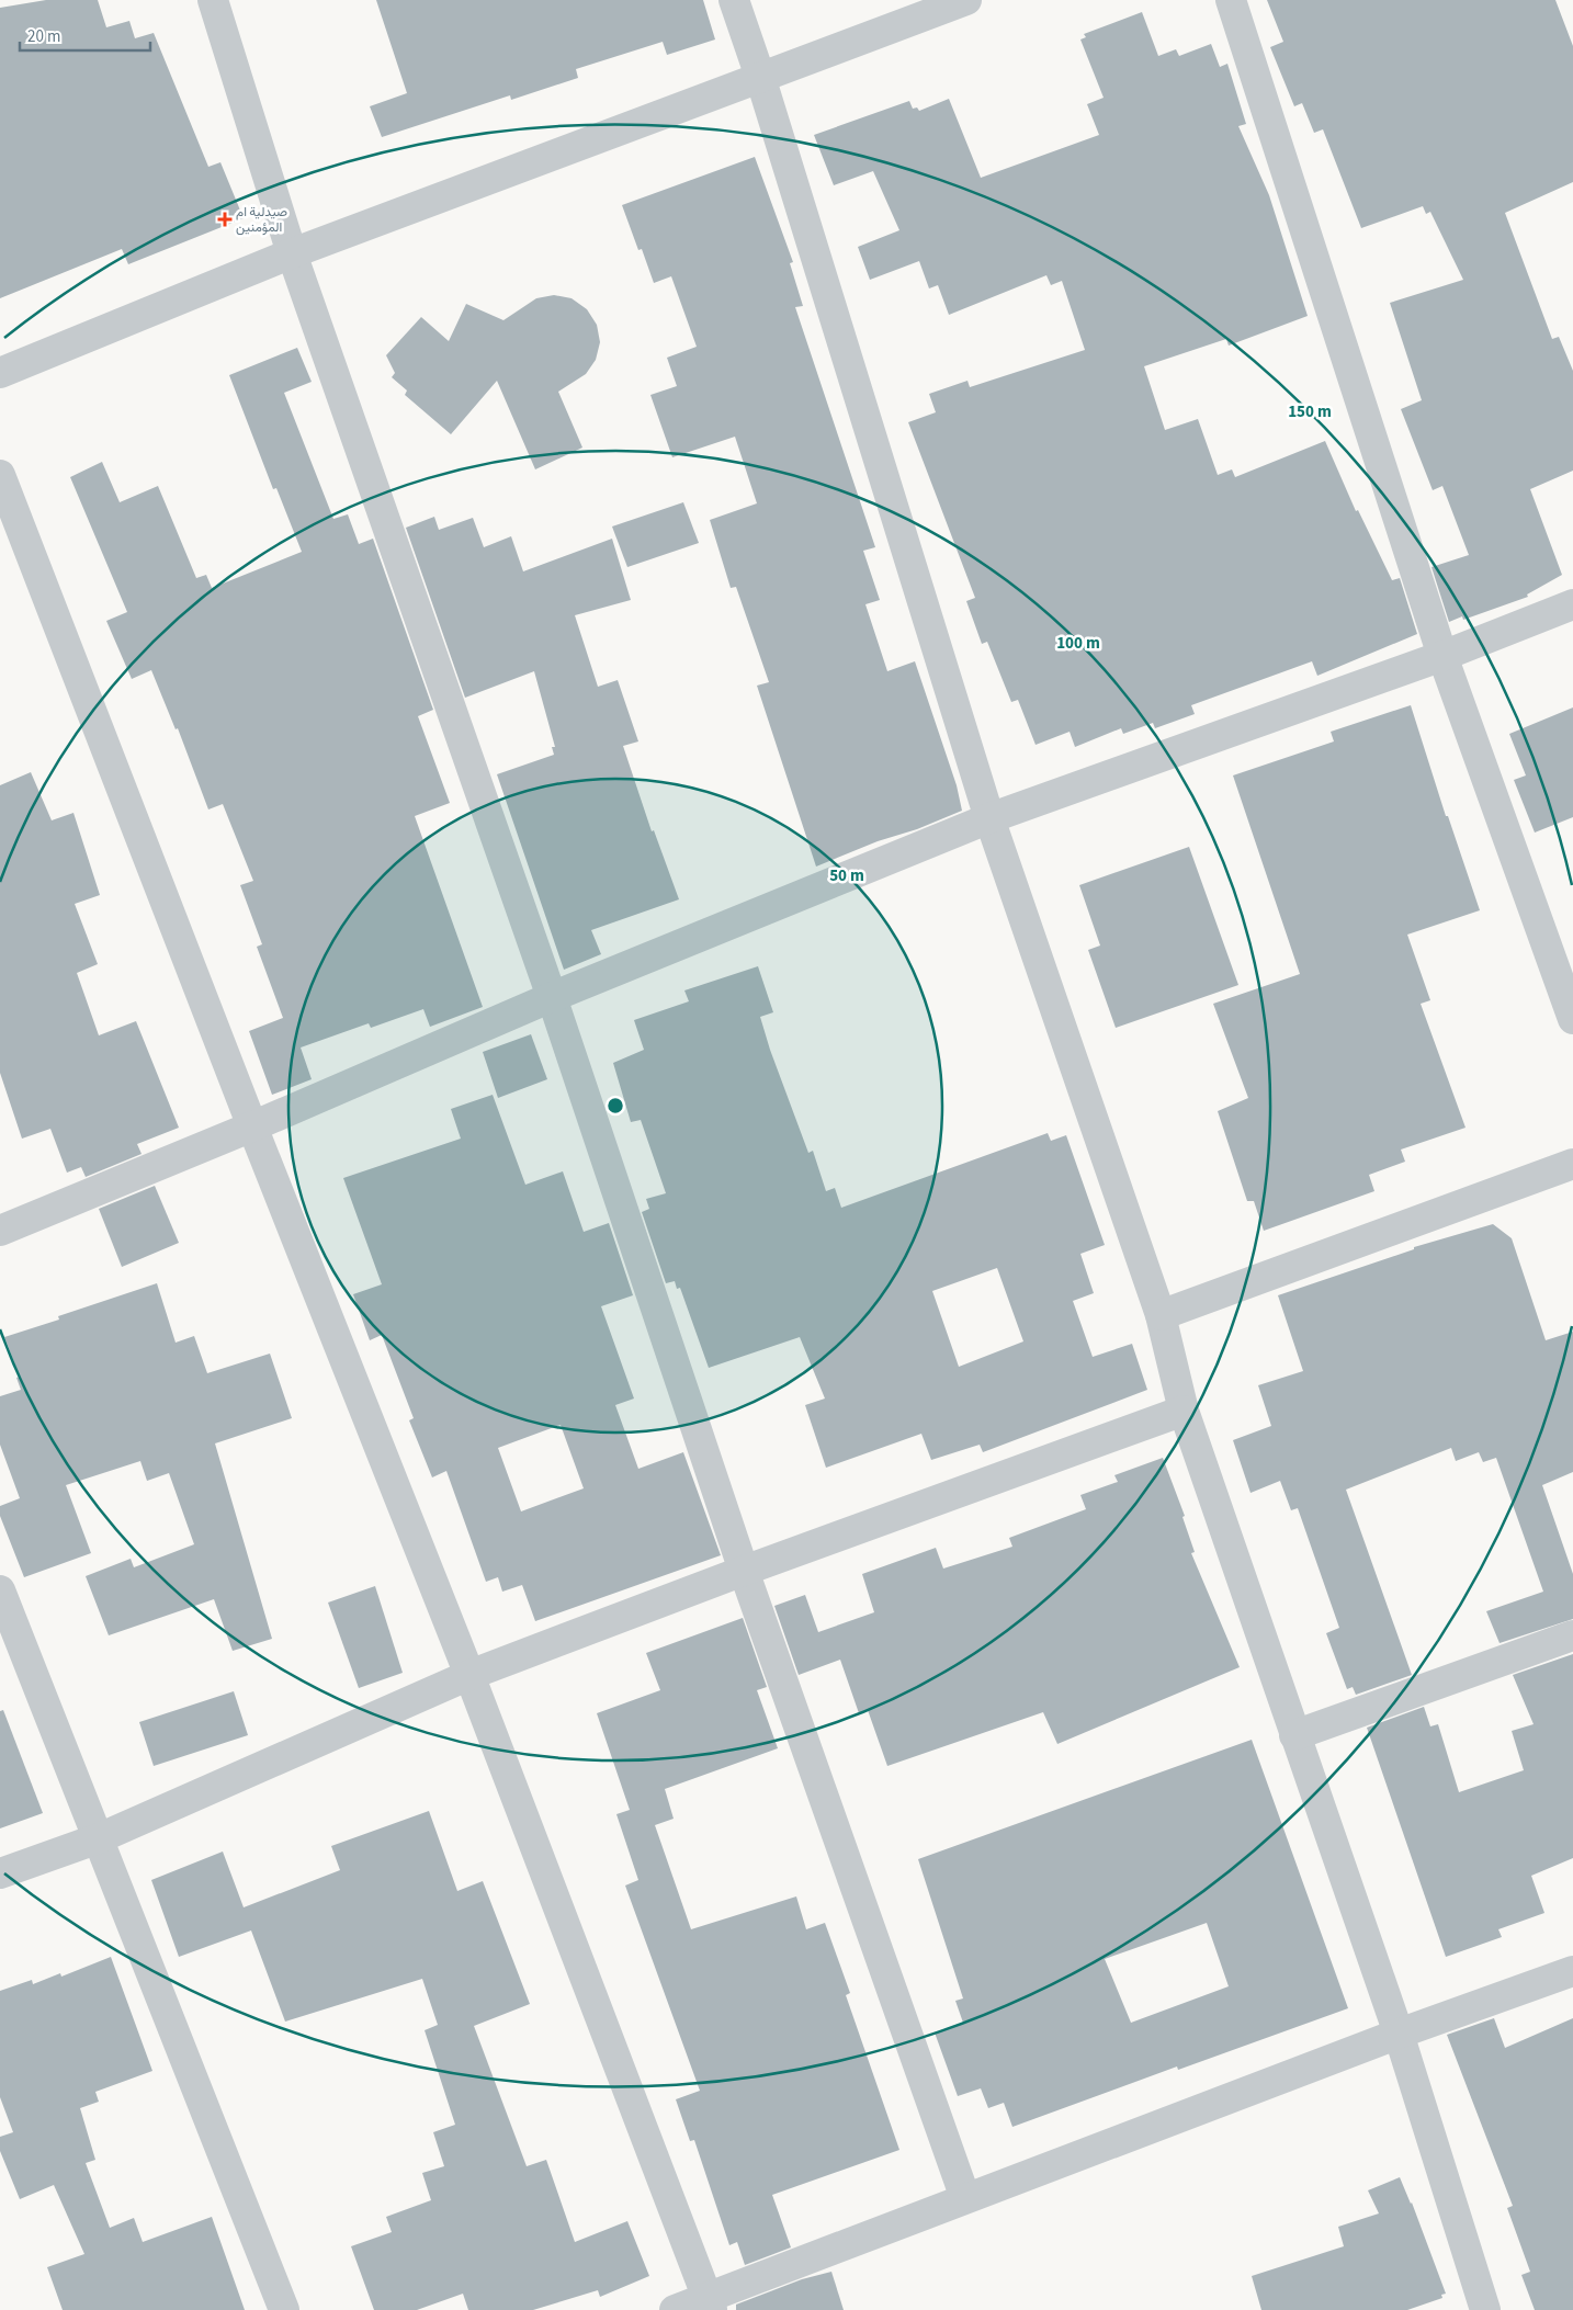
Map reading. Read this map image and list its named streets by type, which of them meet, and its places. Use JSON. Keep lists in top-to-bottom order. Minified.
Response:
{"places":{"health":["صيدلية ام المؤمنين"]},"scale_bar":"20 m","rings":["150 m","100 m","50 m"]}
